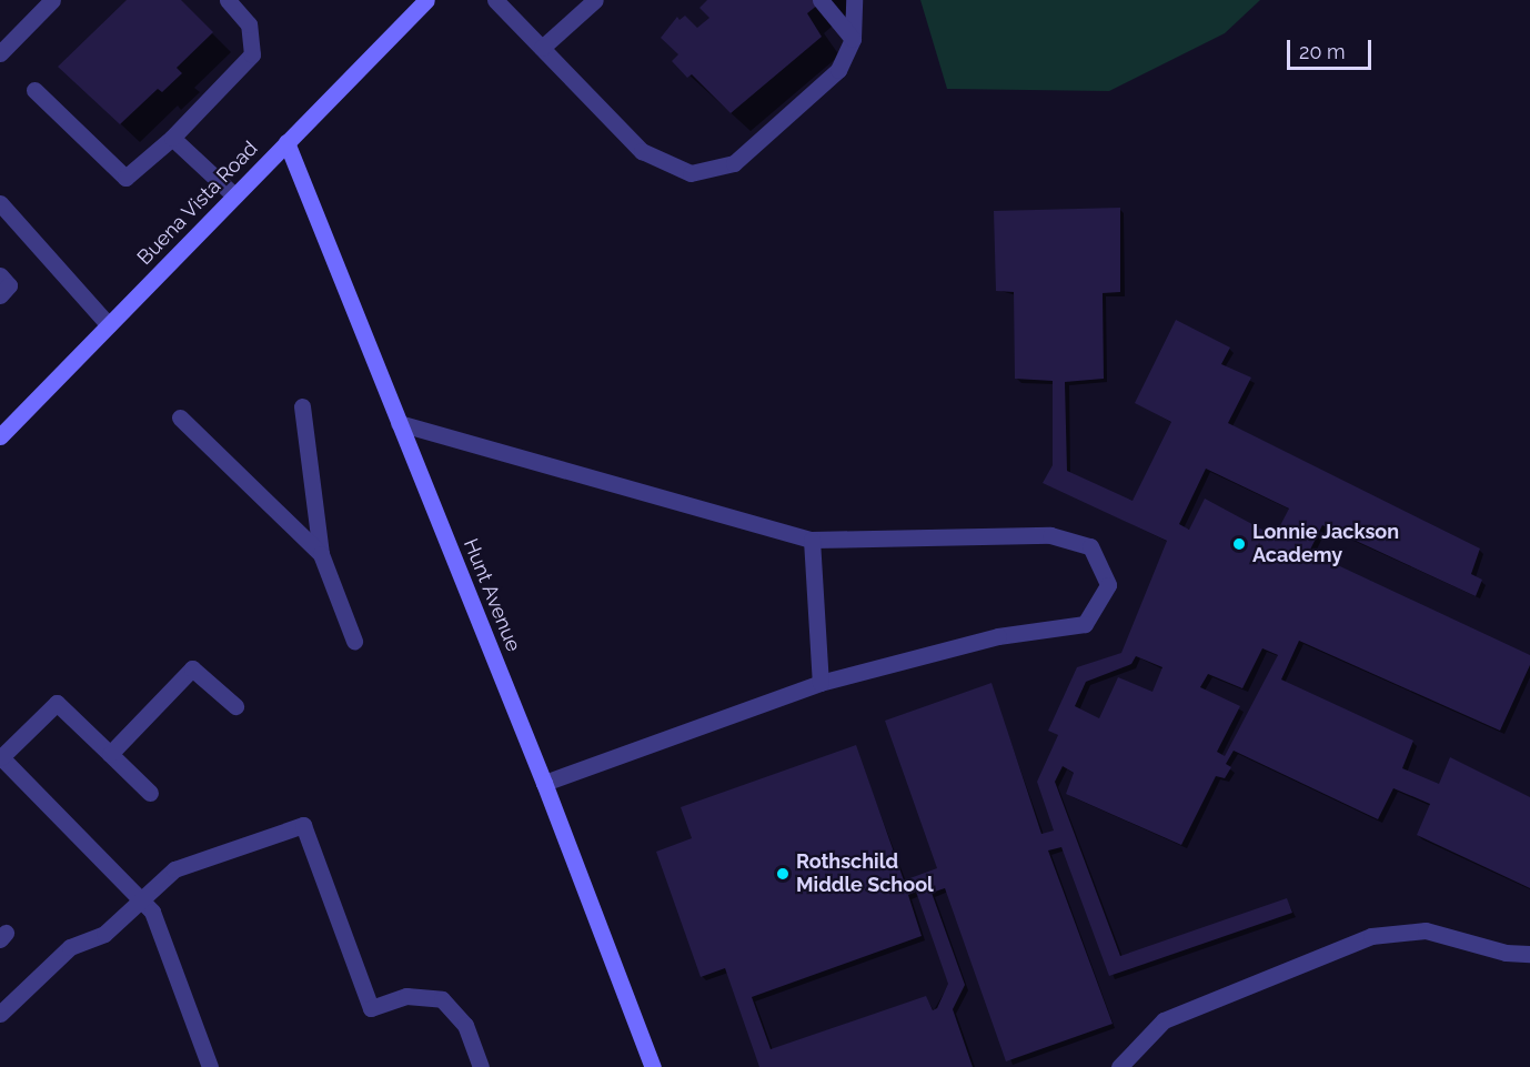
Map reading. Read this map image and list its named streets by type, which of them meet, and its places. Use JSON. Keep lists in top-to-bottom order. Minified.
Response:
{"streets":{"street":["Buena Vista Road","Hunt Avenue"]},"crossings":[["Buena Vista Road","Hunt Avenue"]],"places":["Lonnie Jackson Academy","Rothschild Middle School"],"scale_bar":"20 m"}
